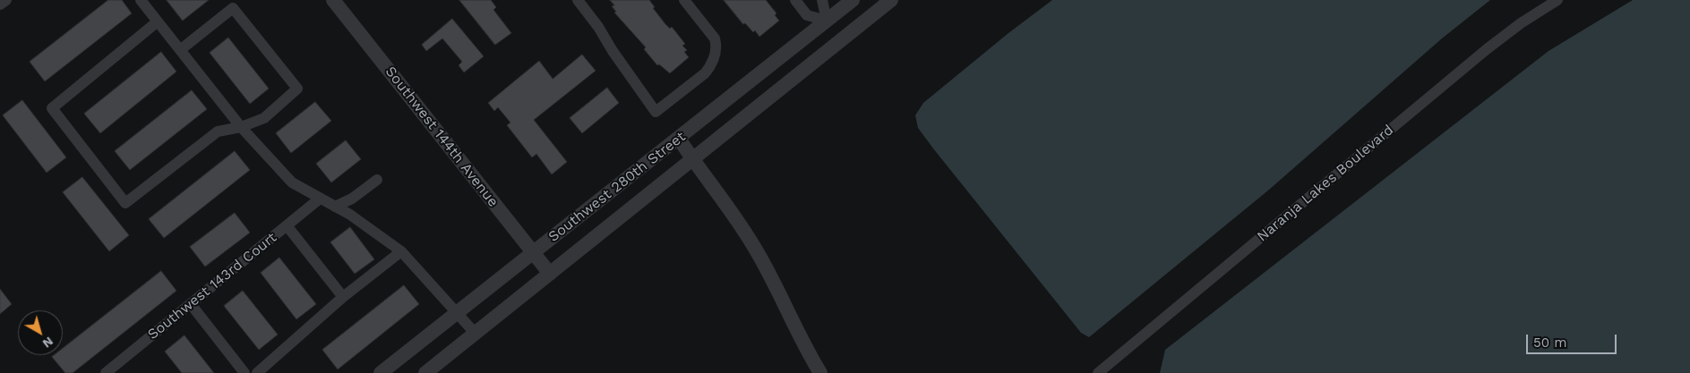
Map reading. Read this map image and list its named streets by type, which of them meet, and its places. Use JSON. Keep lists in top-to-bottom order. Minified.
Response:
{"streets":{"street":["Southwest 144th Avenue","Naranja Lakes Boulevard","Southwest 280th Street","Southwest 143rd Court"]},"crossings":[["Southwest 144th Avenue","Southwest 280th Street"]],"scale_bar":"50 m","north":"bottom right"}
